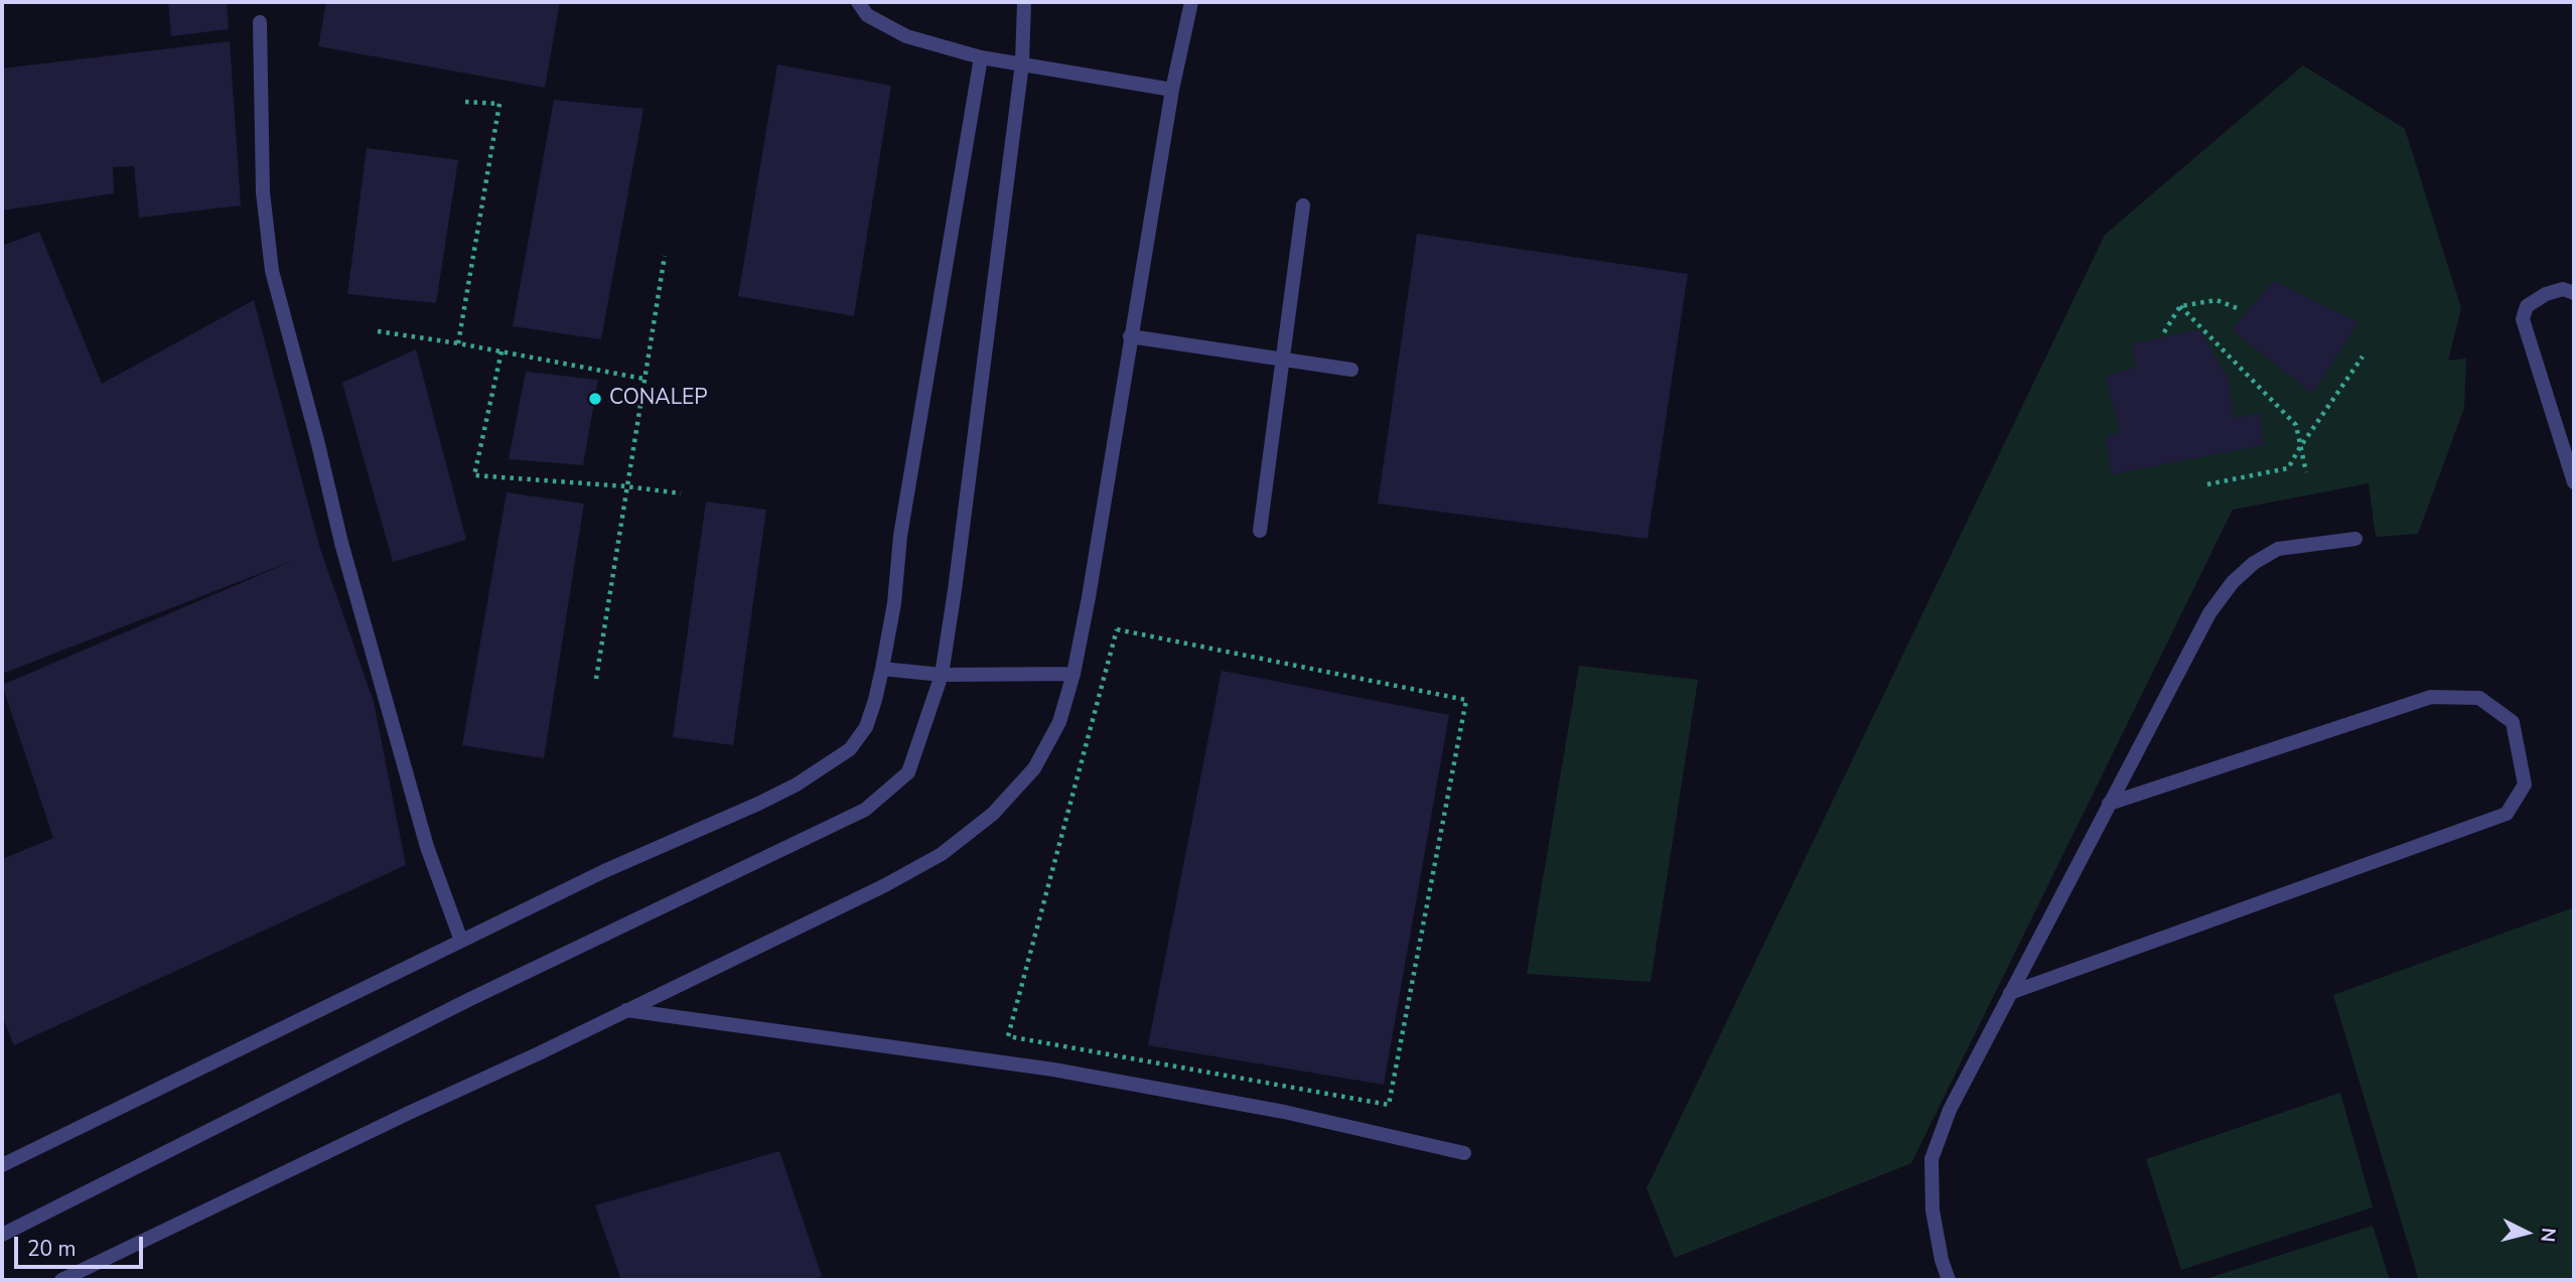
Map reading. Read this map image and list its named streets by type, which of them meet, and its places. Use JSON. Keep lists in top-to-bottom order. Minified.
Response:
{"places":["CONALEP"],"scale_bar":"20 m","north":"right"}
